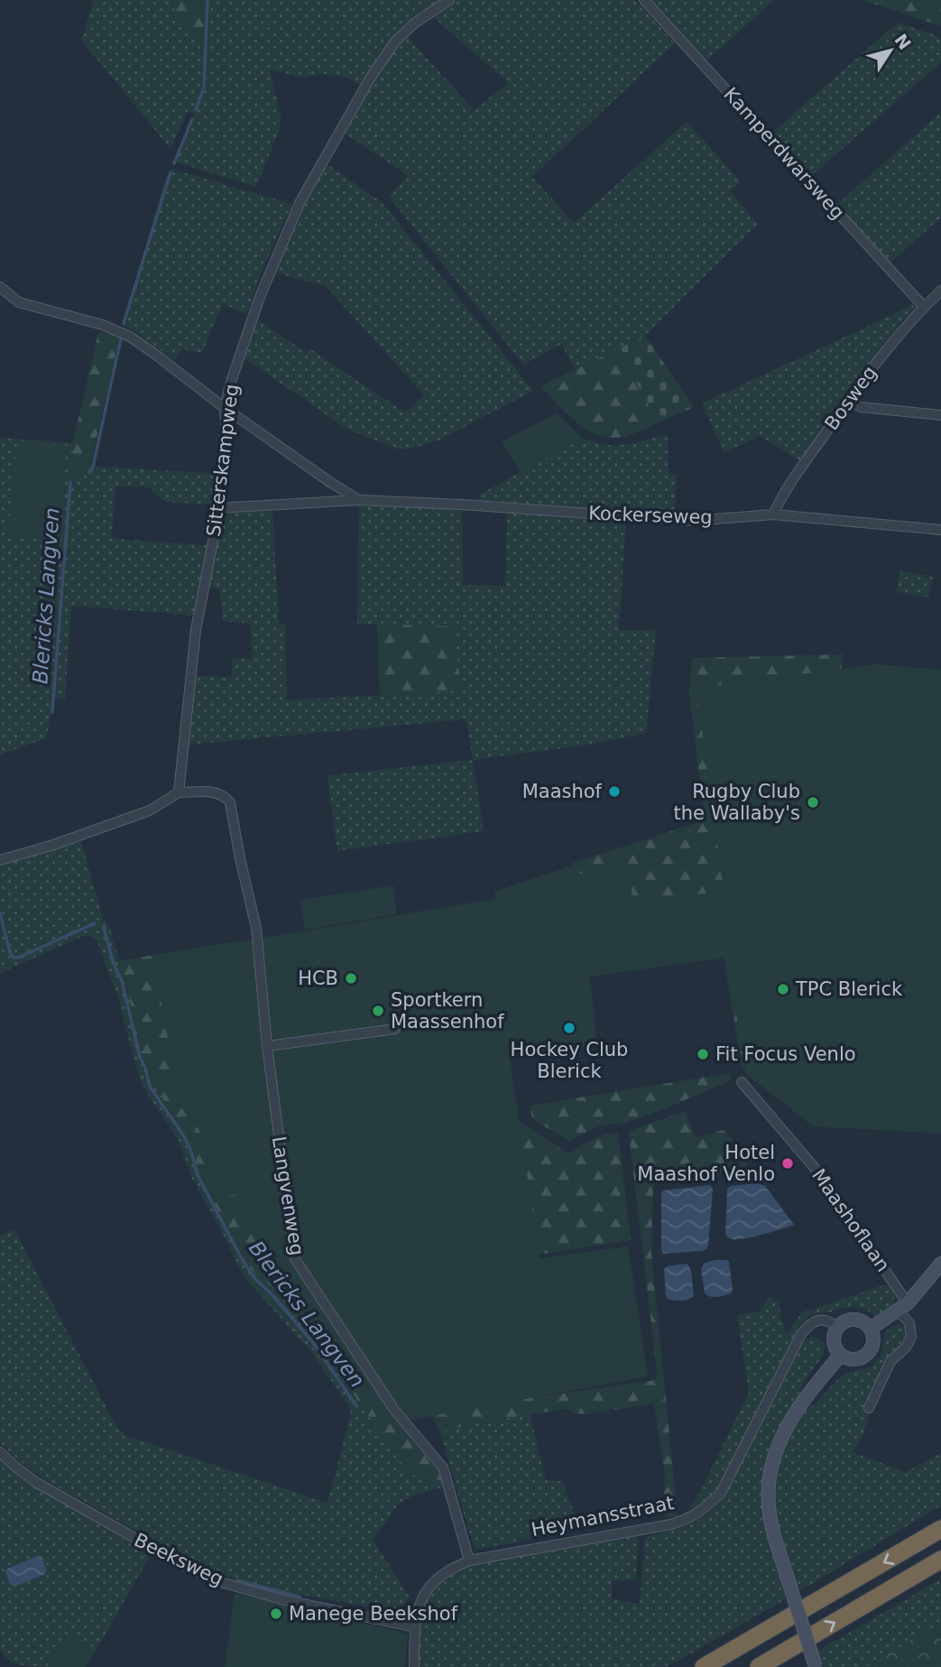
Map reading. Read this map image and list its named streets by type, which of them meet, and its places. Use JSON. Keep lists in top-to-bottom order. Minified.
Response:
{"streets":{"street":["Kamperdwarsweg","Bosweg","Sitterskampweg","Kockerseweg","Langvenweg","Maashoflaan","Heymansstraat","Beeksweg"]},"crossings":[["Kamperdwarsweg","Bosweg"],["Bosweg","Kockerseweg"],["Sitterskampweg","Kockerseweg"],["Sitterskampweg","Langvenweg"],["Langvenweg","Heymansstraat"],["Heymansstraat","Beeksweg"]],"water":["Blericks Langven"],"places":["Maashof","Rugby Club the Wallaby's","HCB","TPC Blerick","Sportkern Maassenhof","Hockey Club Blerick","Fit Focus Venlo","Hotel Maashof Venlo","Manege Beekshof"],"north":"top right"}
